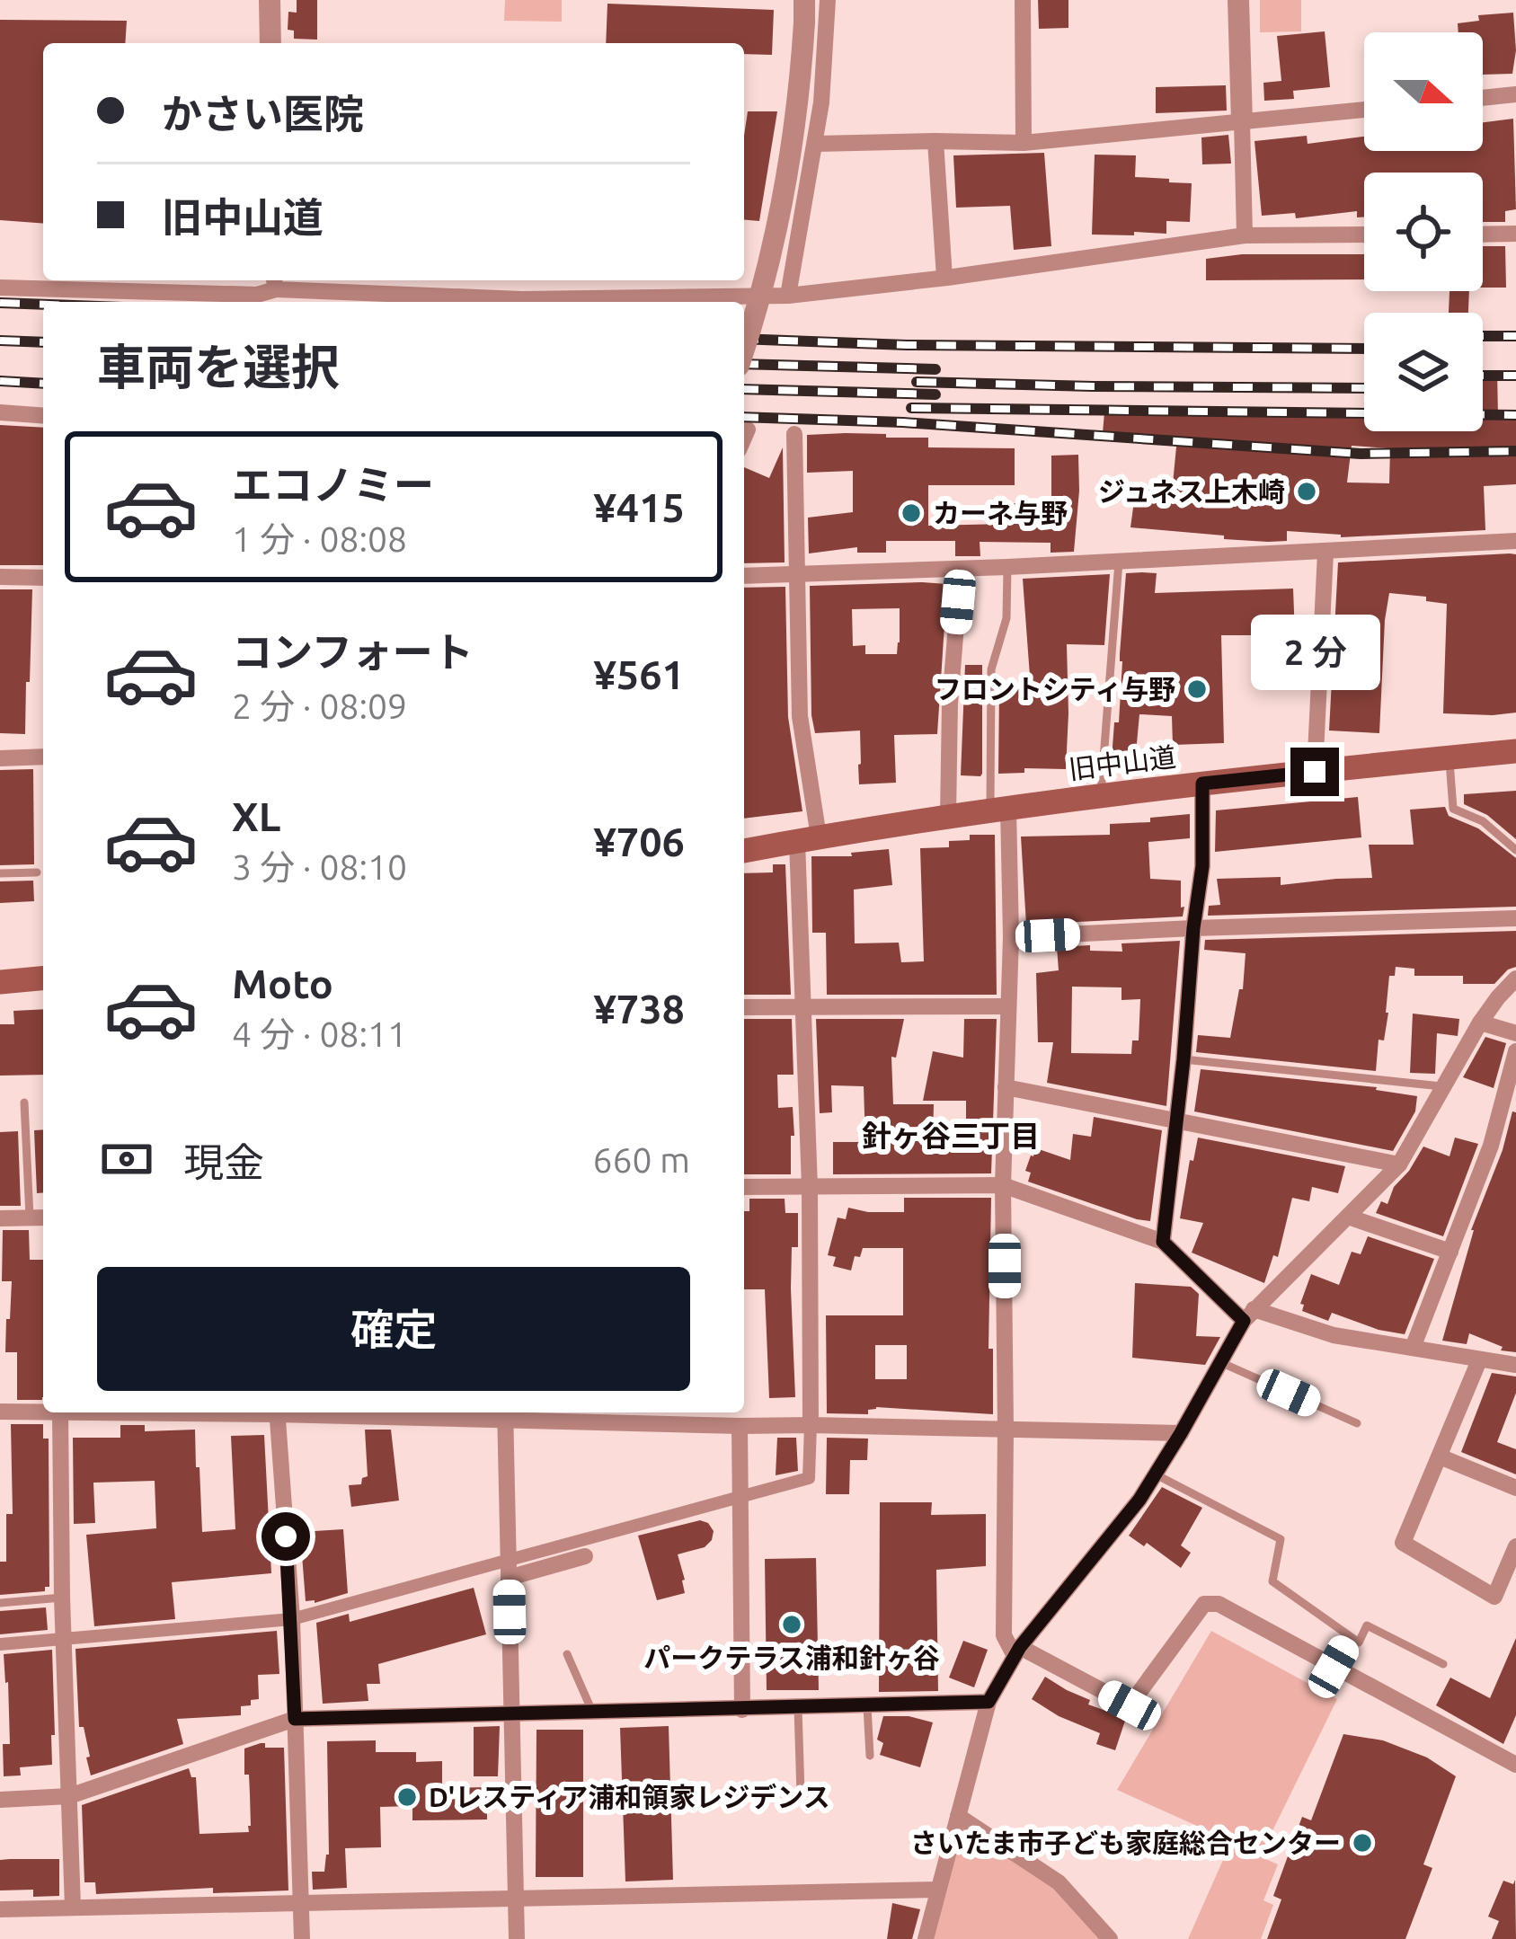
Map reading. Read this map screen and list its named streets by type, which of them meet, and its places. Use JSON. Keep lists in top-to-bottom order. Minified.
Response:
{"streets":{"main road":["旧中山道"]},"districts":["針ヶ谷三丁目"],"places":["ジュネス上木崎","カーネ与野","フロントシティ与野","パークテラス浦和針ヶ谷","D'レスティア浦和領家レジデンス","さいたま市子ども家庭総合センター"],"north":"right","page":{"banner":["かさい医院","旧中山道"],"heading":"車両を選択","list":[{"name":"エコノミー","note":"1 分 · 08:08","value":"¥415"},{"name":"コンフォート","note":"2 分 · 08:09","value":"¥561"},{"name":"XL","note":"3 分 · 08:10","value":"¥706"},{"name":"Moto","note":"4 分 · 08:11","value":"¥738"}],"bubble":"2 分","pay":["現金","660 m"],"buttons":"確定"}}
